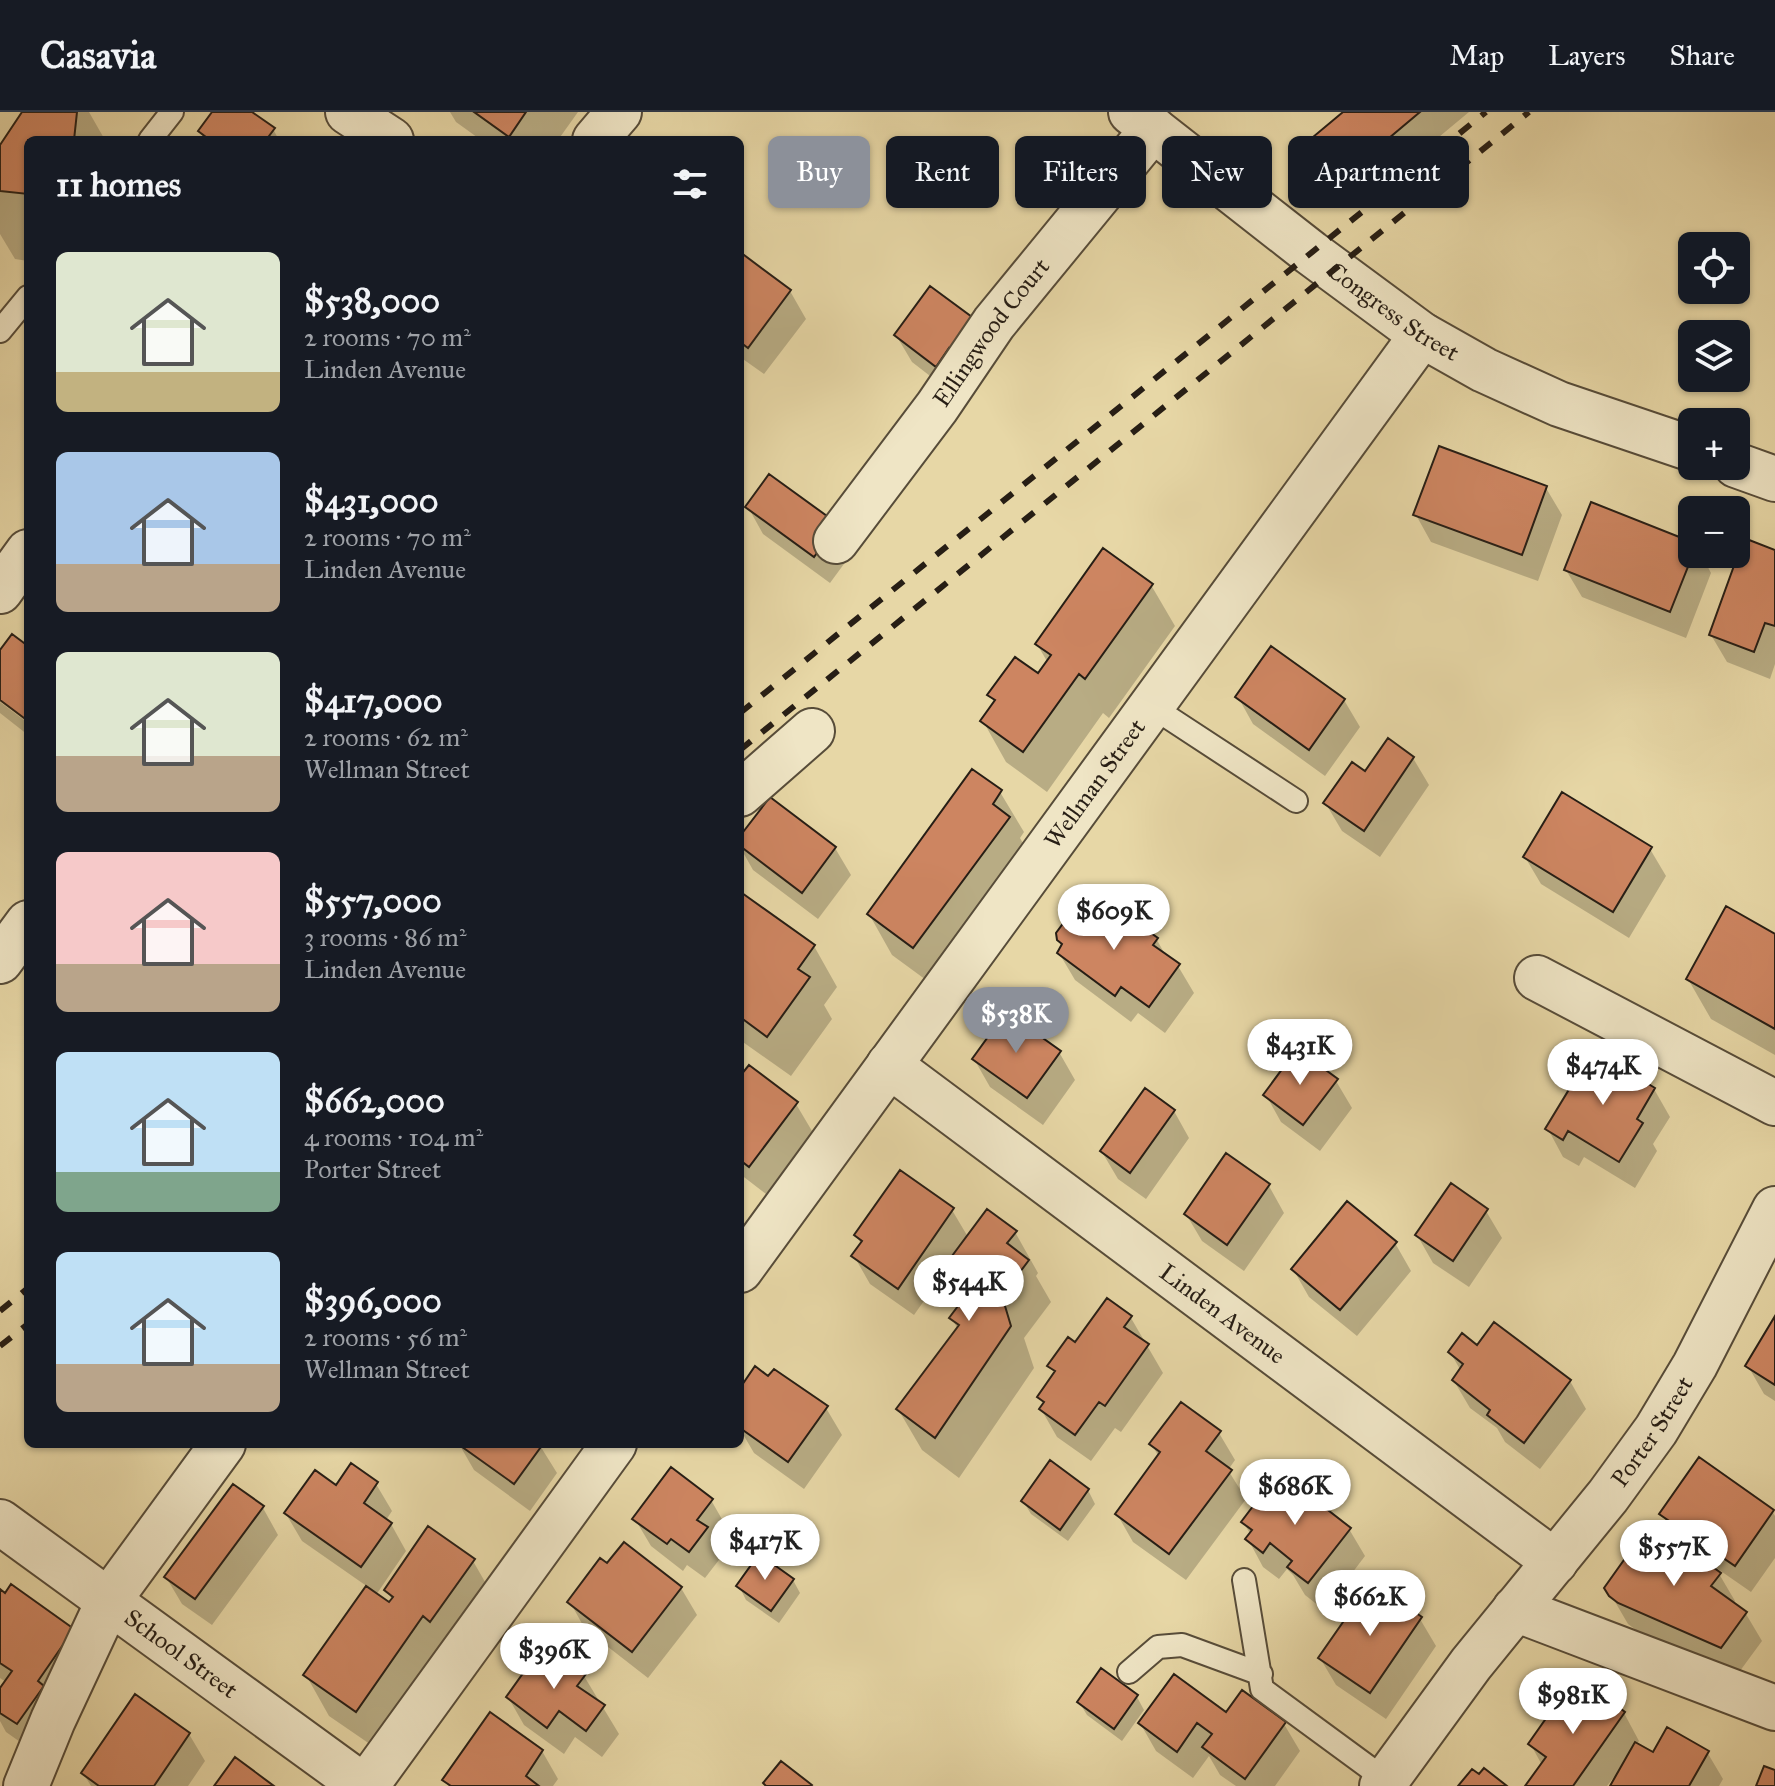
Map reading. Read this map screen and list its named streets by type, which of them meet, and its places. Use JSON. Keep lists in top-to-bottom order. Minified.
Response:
{"streets":{"street":["Congress Street","Ellingwood Court","Wellman Street","Linden Avenue","Porter Street","School Street"]},"crossings":[["Congress Street","Ellingwood Court"],["Congress Street","Wellman Street"],["Wellman Street","Linden Avenue"],["Linden Avenue","Porter Street"]],"page":{"header":"Casavia","nav":["Map","Layers","Share"],"chip":["Buy","Rent","Filters","New","Apartment"],"heading":"11 homes","map_buttons":["+","−"],"list":[{"name":"$538,000","note":"2 rooms · 70 m² · Linden Avenue"},{"name":"$431,000","note":"2 rooms · 70 m² · Linden Avenue"},{"name":"$417,000","note":"2 rooms · 62 m² · Wellman Street"},{"name":"$557,000","note":"3 rooms · 86 m² · Linden Avenue"},{"name":"$662,000","note":"4 rooms · 104 m² · Porter Street"},{"name":"$396,000","note":"2 rooms · 56 m² · Wellman Street"}],"price":["$609K","$538K","$431K","$474K","$544K","$686K","$417K","$557K","$662K","$396K","$981K"]}}
